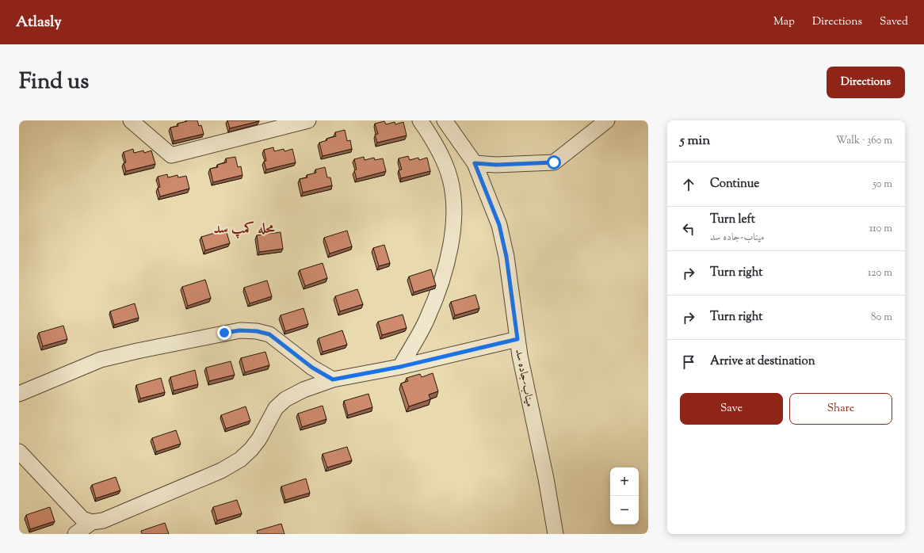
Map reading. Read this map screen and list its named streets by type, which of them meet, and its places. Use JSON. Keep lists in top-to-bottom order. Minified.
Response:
{"streets":{"street":["میناب-جاده سد"]},"districts":["محله کمپ سد"],"page":{"header":"Atlasly","nav":["Map","Directions","Saved"],"title":"Find us","buttons":["Directions",["Save","Share"]],"heading":["5 min","Walk · 360 m"],"list":[["Continue","50 m"],["Turn left","میناب-جاده سد","110 m"],["Turn right","120 m"],["Turn right","80 m"],"Arrive at destination"],"map_buttons":["+","−"]}}
